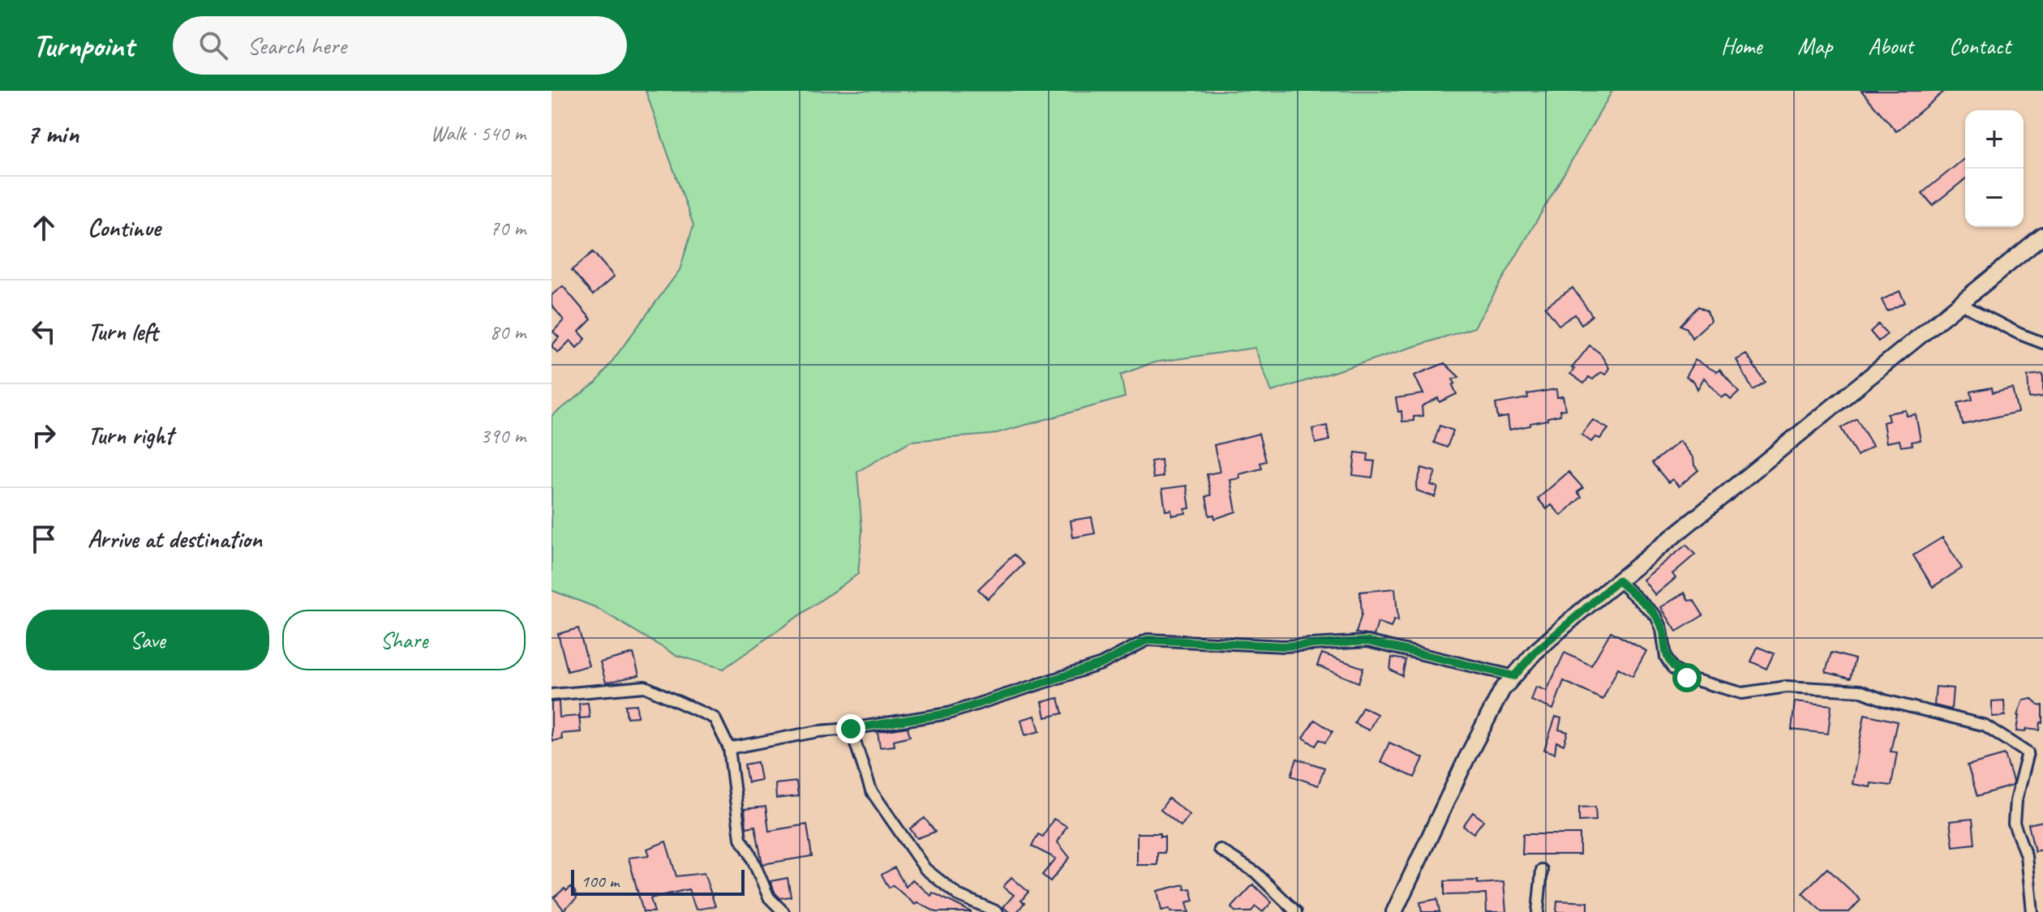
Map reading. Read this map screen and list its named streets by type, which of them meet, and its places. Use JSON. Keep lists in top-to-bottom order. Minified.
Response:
{"scale_bar":"100 m","page":{"header":"Turnpoint","search":"Search here","nav":["Home","Map","About","Contact"],"heading":["7 min","Walk · 540 m"],"map_buttons":["+","−"],"list":[["Continue","70 m"],["Turn left","80 m"],["Turn right","390 m"],"Arrive at destination"],"buttons":["Save","Share"],"scale":"100 m"}}
